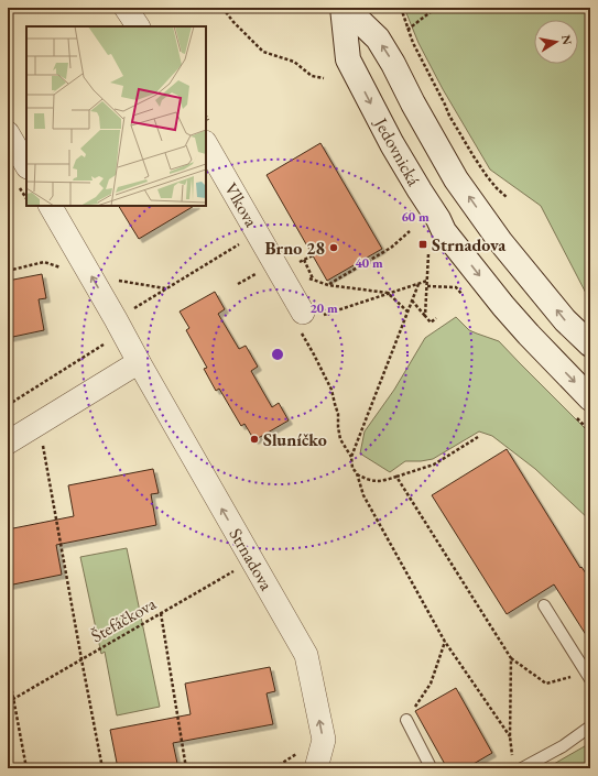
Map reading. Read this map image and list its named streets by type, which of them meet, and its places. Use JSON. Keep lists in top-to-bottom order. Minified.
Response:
{"streets":{"main road":["Jedovnická"],"street":["Vlkova","Strnadova"],"path":["Štefáčkova"]},"crossings":[["Strnadova","Štefáčkova"]],"one_way":["Strnadova"],"places":{"transit":["Strnadova"],"other":["Brno 28","Sluníčko"]},"north":"right","rings":["60 m","40 m","20 m"]}
